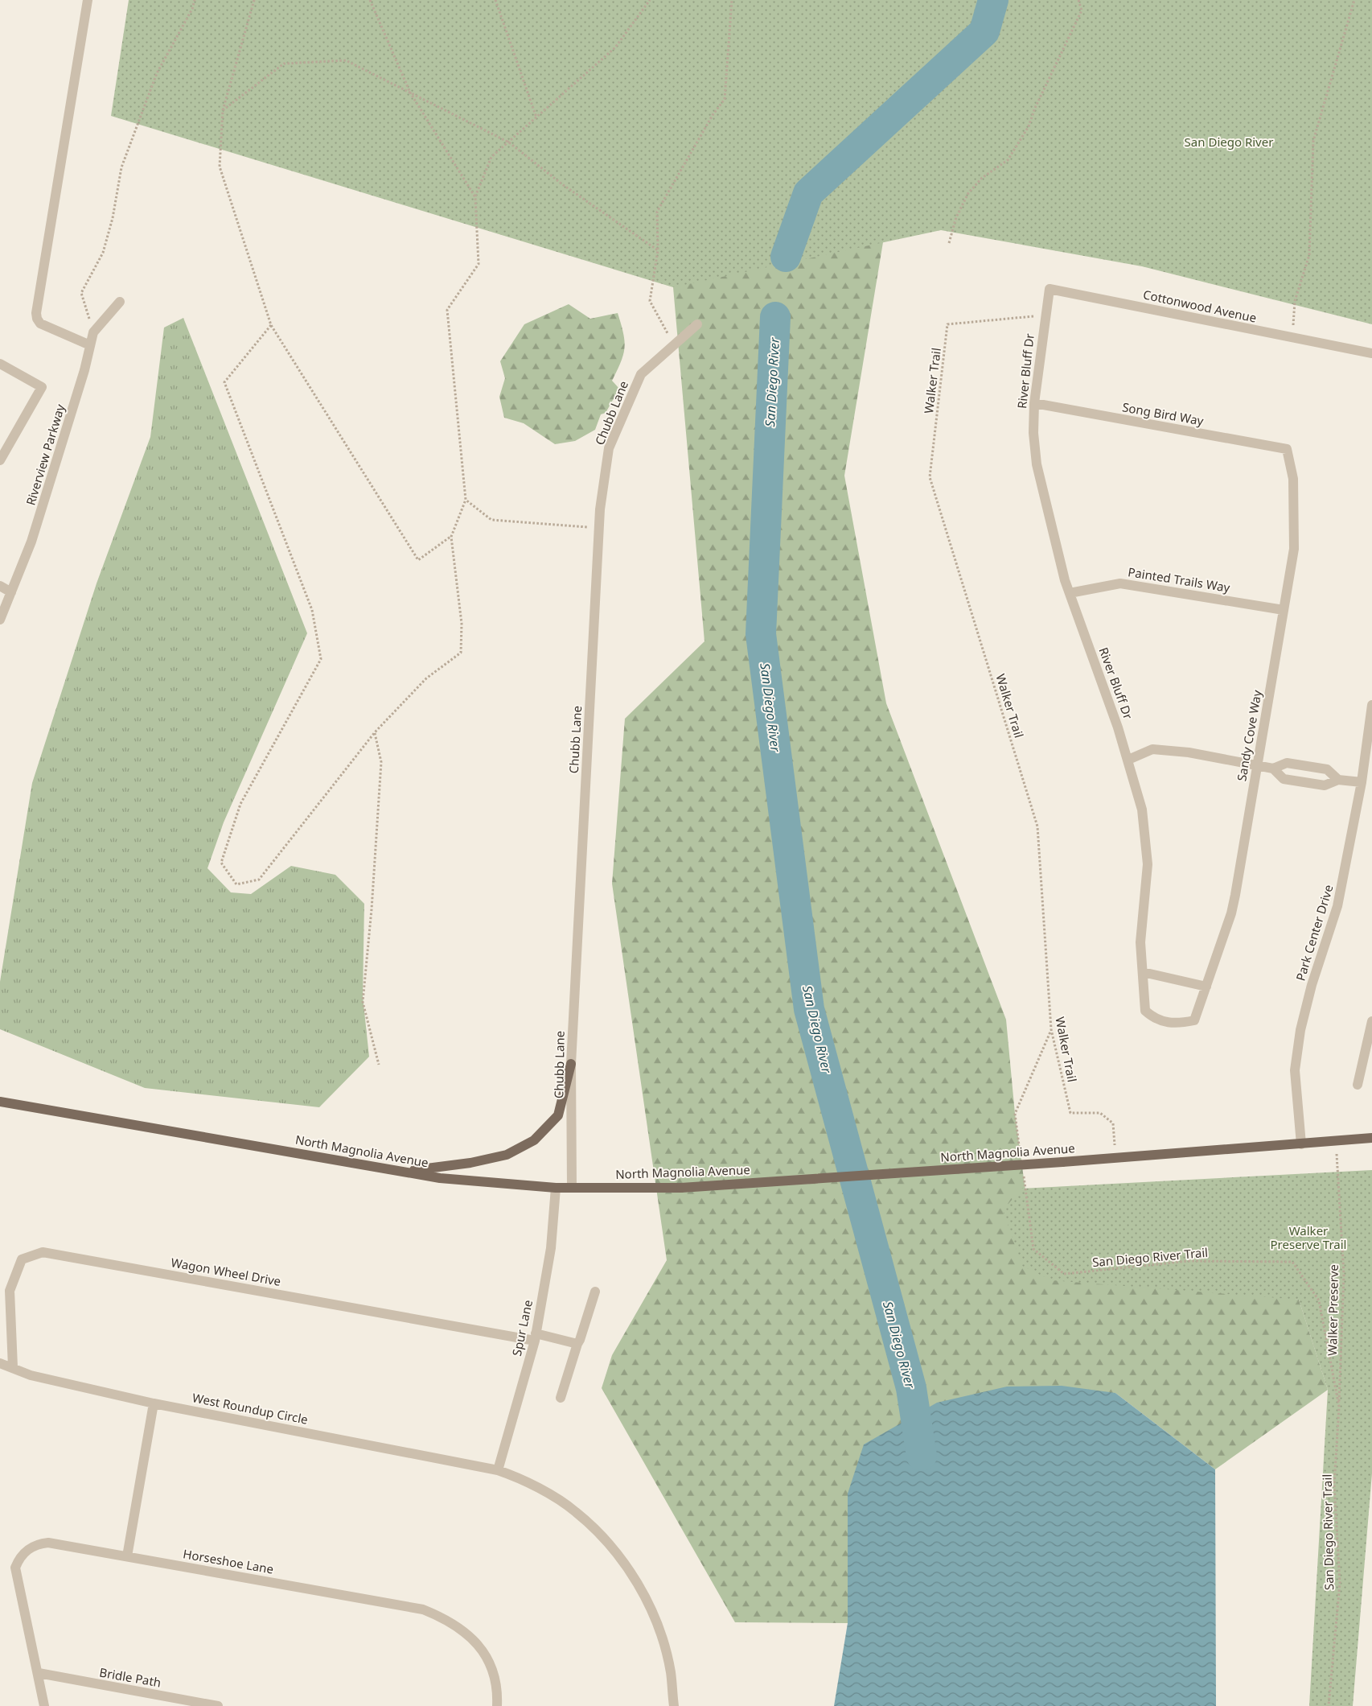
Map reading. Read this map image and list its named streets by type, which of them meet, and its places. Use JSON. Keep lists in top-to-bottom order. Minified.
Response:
{"streets":{"main road":["North Magnolia Avenue"],"street":["Cottonwood Avenue","River Bluff Dr","Chubb Lane","Song Bird Way","Riverview Parkway","Painted Trails Way","Sandy Cove Way","Park Center Drive","Wagon Wheel Drive","Spur Lane","West Roundup Circle","Horseshoe Lane","Bridle Path"],"path":["Walker Trail","San Diego River Trail","Walker Preserve"]},"crossings":[["Cottonwood Avenue","River Bluff Dr"],["Cottonwood Avenue","Walker Trail"],["River Bluff Dr","Walker Trail"],["River Bluff Dr","Song Bird Way"],["River Bluff Dr","Painted Trails Way"],["River Bluff Dr","Sandy Cove Way"],["Walker Trail","North Magnolia Avenue"],["Chubb Lane","North Magnolia Avenue"],["Song Bird Way","Sandy Cove Way"],["Painted Trails Way","Sandy Cove Way"],["Park Center Drive","North Magnolia Avenue"],["North Magnolia Avenue","Walker Preserve"],["North Magnolia Avenue","Spur Lane"],["San Diego River Trail","Walker Preserve"],["Wagon Wheel Drive","Spur Lane"],["Wagon Wheel Drive","West Roundup Circle"],["Spur Lane","West Roundup Circle"],["Horseshoe Lane","Bridle Path"]],"water":["San Diego River"],"parks":["San Diego River","Walker Preserve Trail"]}
